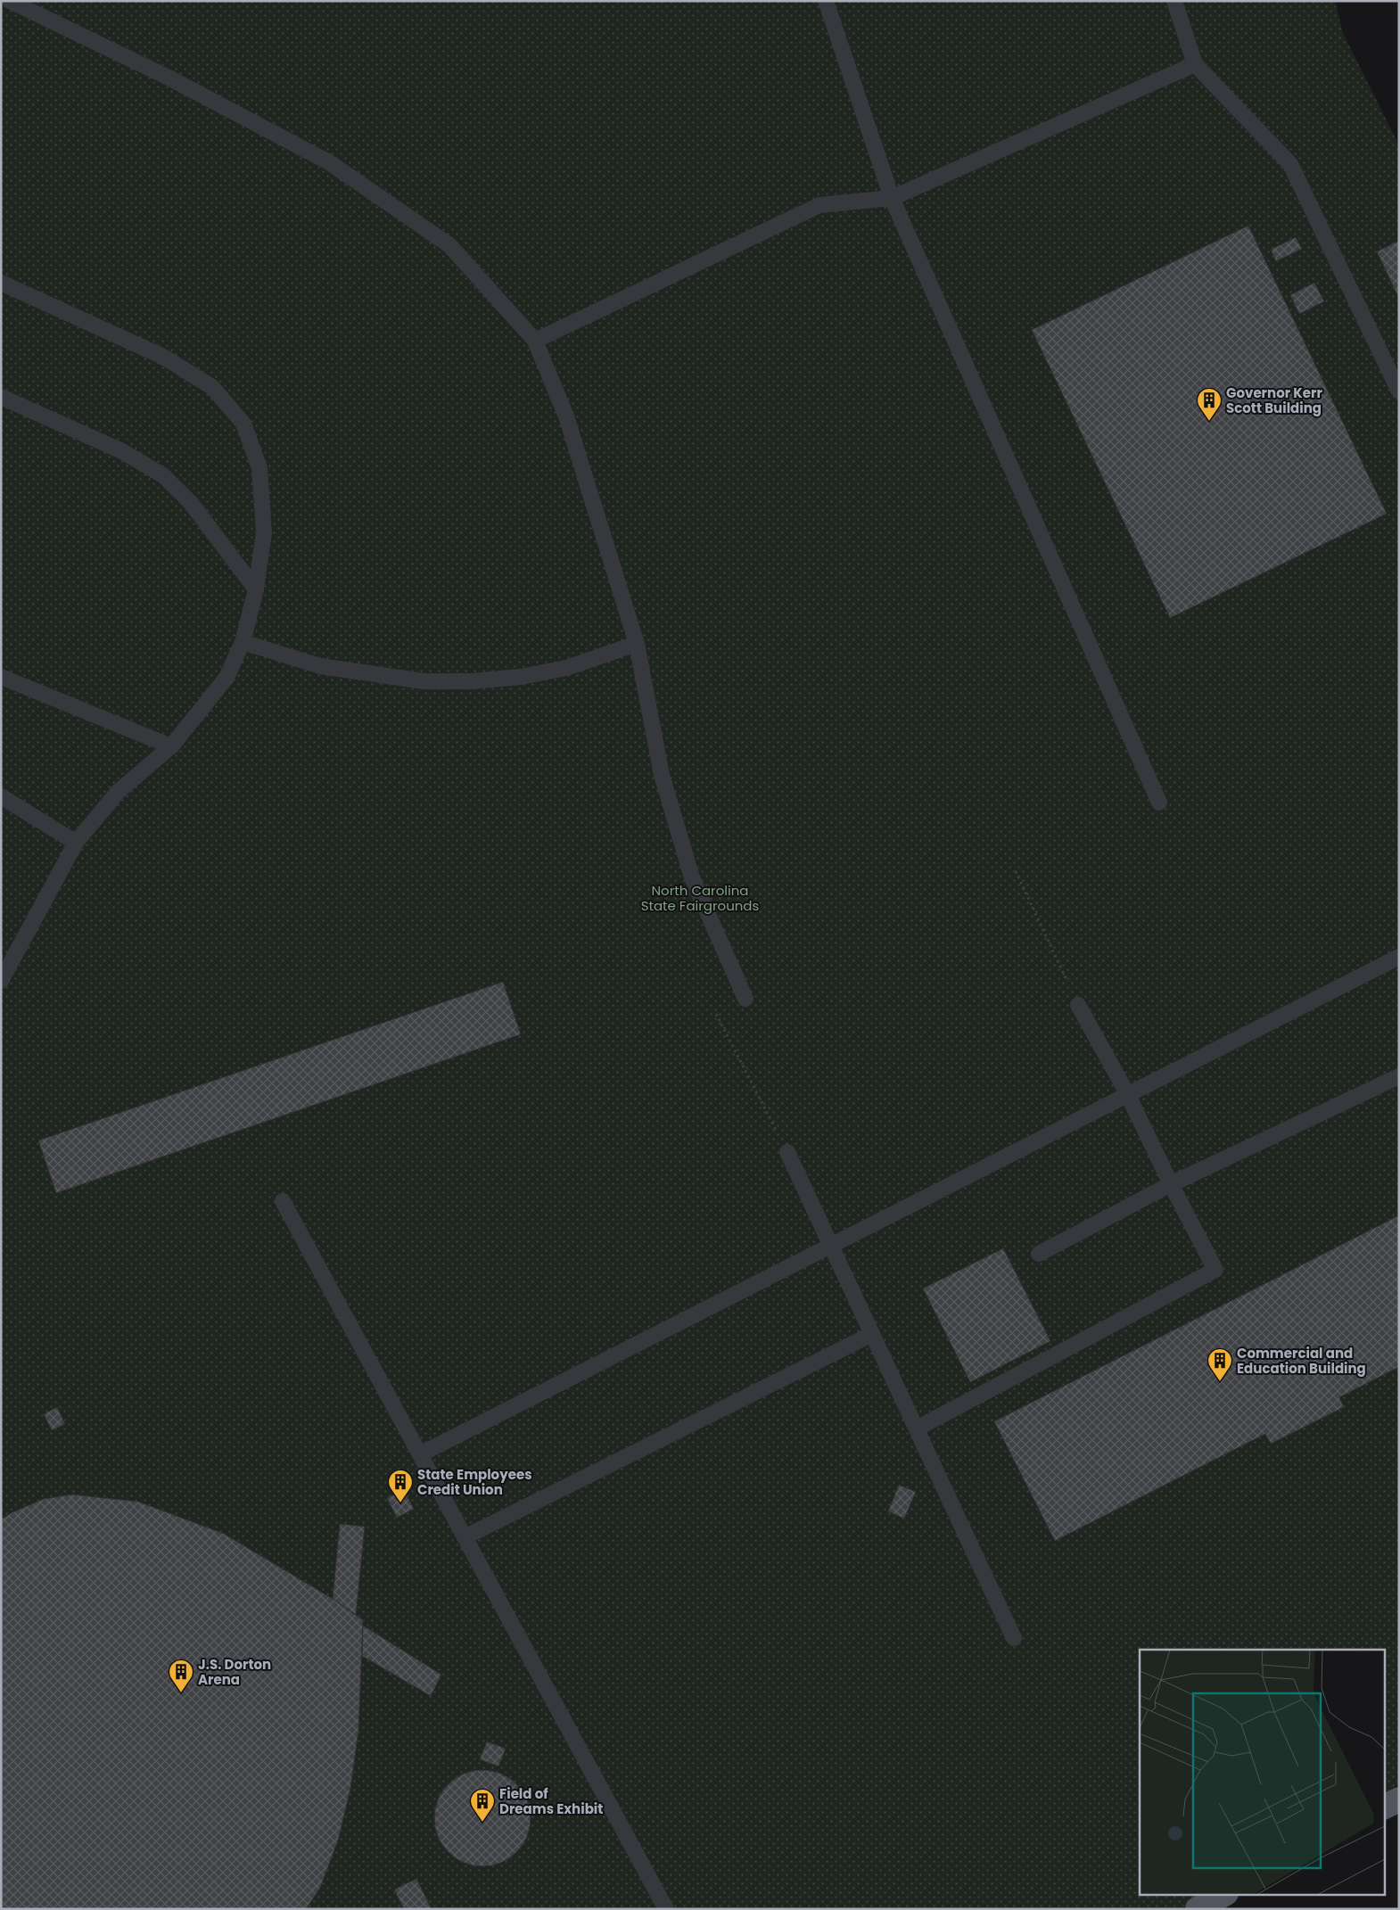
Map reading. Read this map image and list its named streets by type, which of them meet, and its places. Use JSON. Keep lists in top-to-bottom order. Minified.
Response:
{"parks":["North Carolina State Fairgrounds"],"places":{"building":["Governor Kerr Scott Building","Commercial and Education Building","State Employees Credit Union","J.S. Dorton Arena","Field of Dreams Exhibit"]}}
